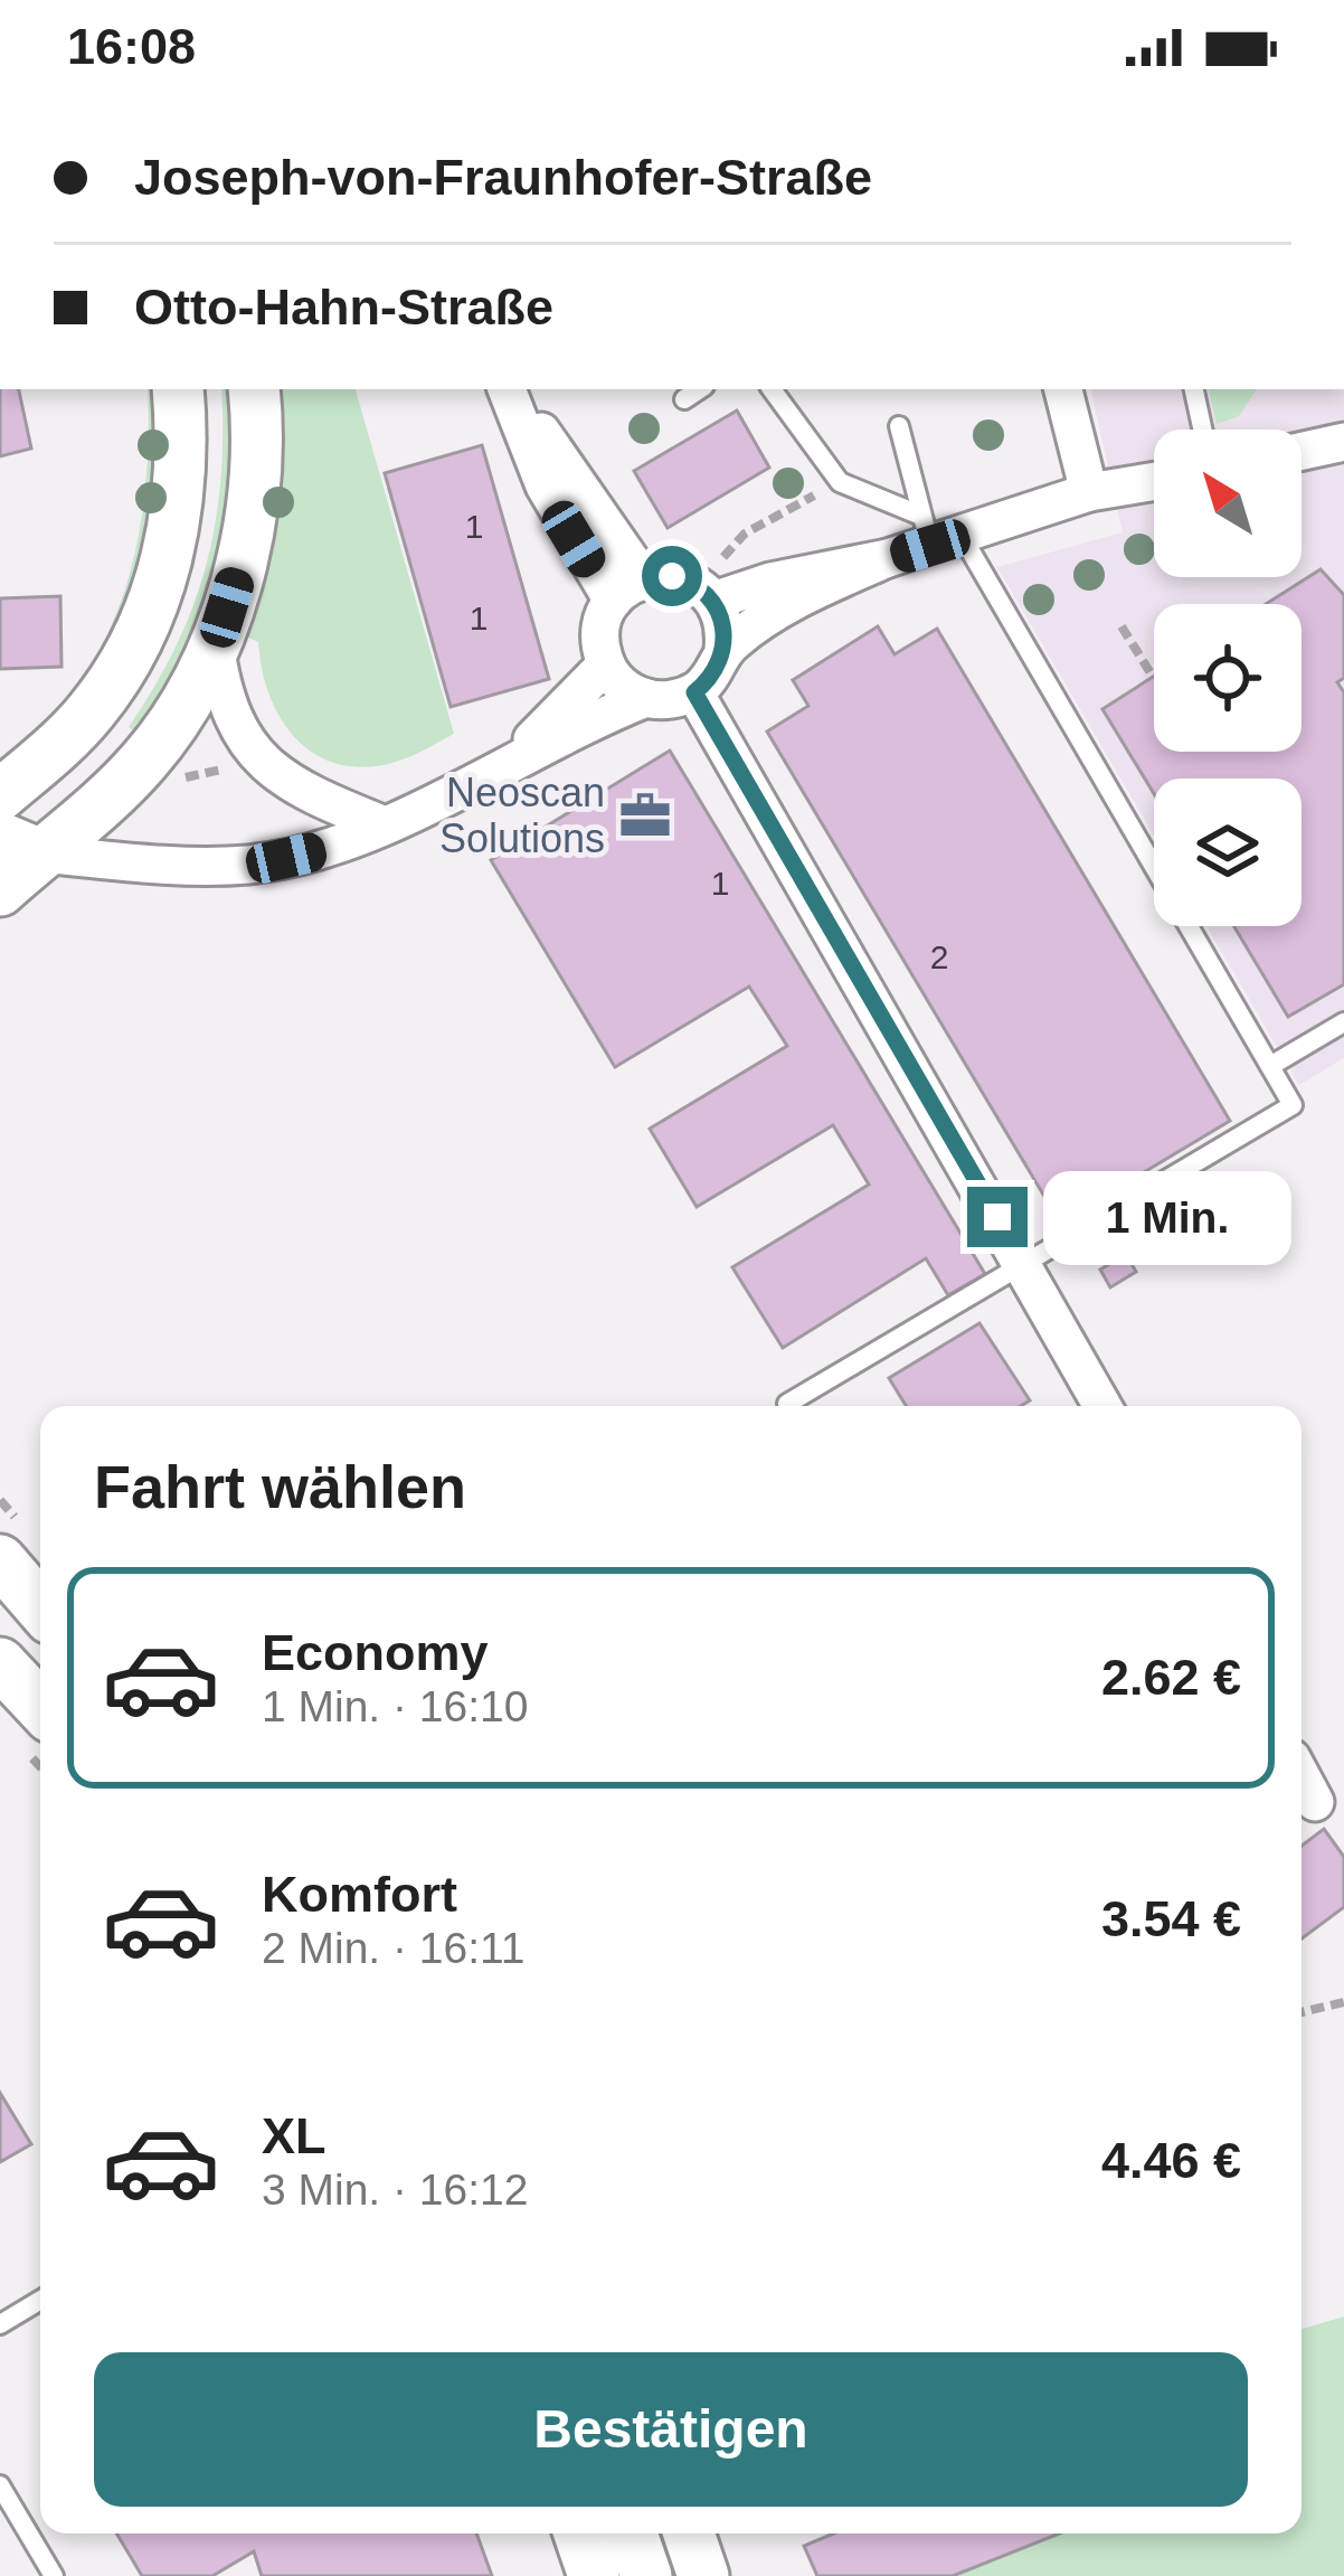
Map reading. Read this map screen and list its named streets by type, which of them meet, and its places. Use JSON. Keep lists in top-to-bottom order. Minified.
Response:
{"places":{"office":["Neoscan Solutions"]},"house_numbers":["1","1","1","2"],"north":"top left","page":{"status":"16:08","banner":["Joseph-von-Fraunhofer-Straße","Otto-Hahn-Straße"],"bubble":"1 Min.","heading":"Fahrt wählen","list":[{"name":"Economy","note":"1 Min. · 16:10","value":"2.62 €"},{"name":"Komfort","note":"2 Min. · 16:11","value":"3.54 €"},{"name":"XL","note":"3 Min. · 16:12","value":"4.46 €"}],"buttons":"Bestätigen"}}
